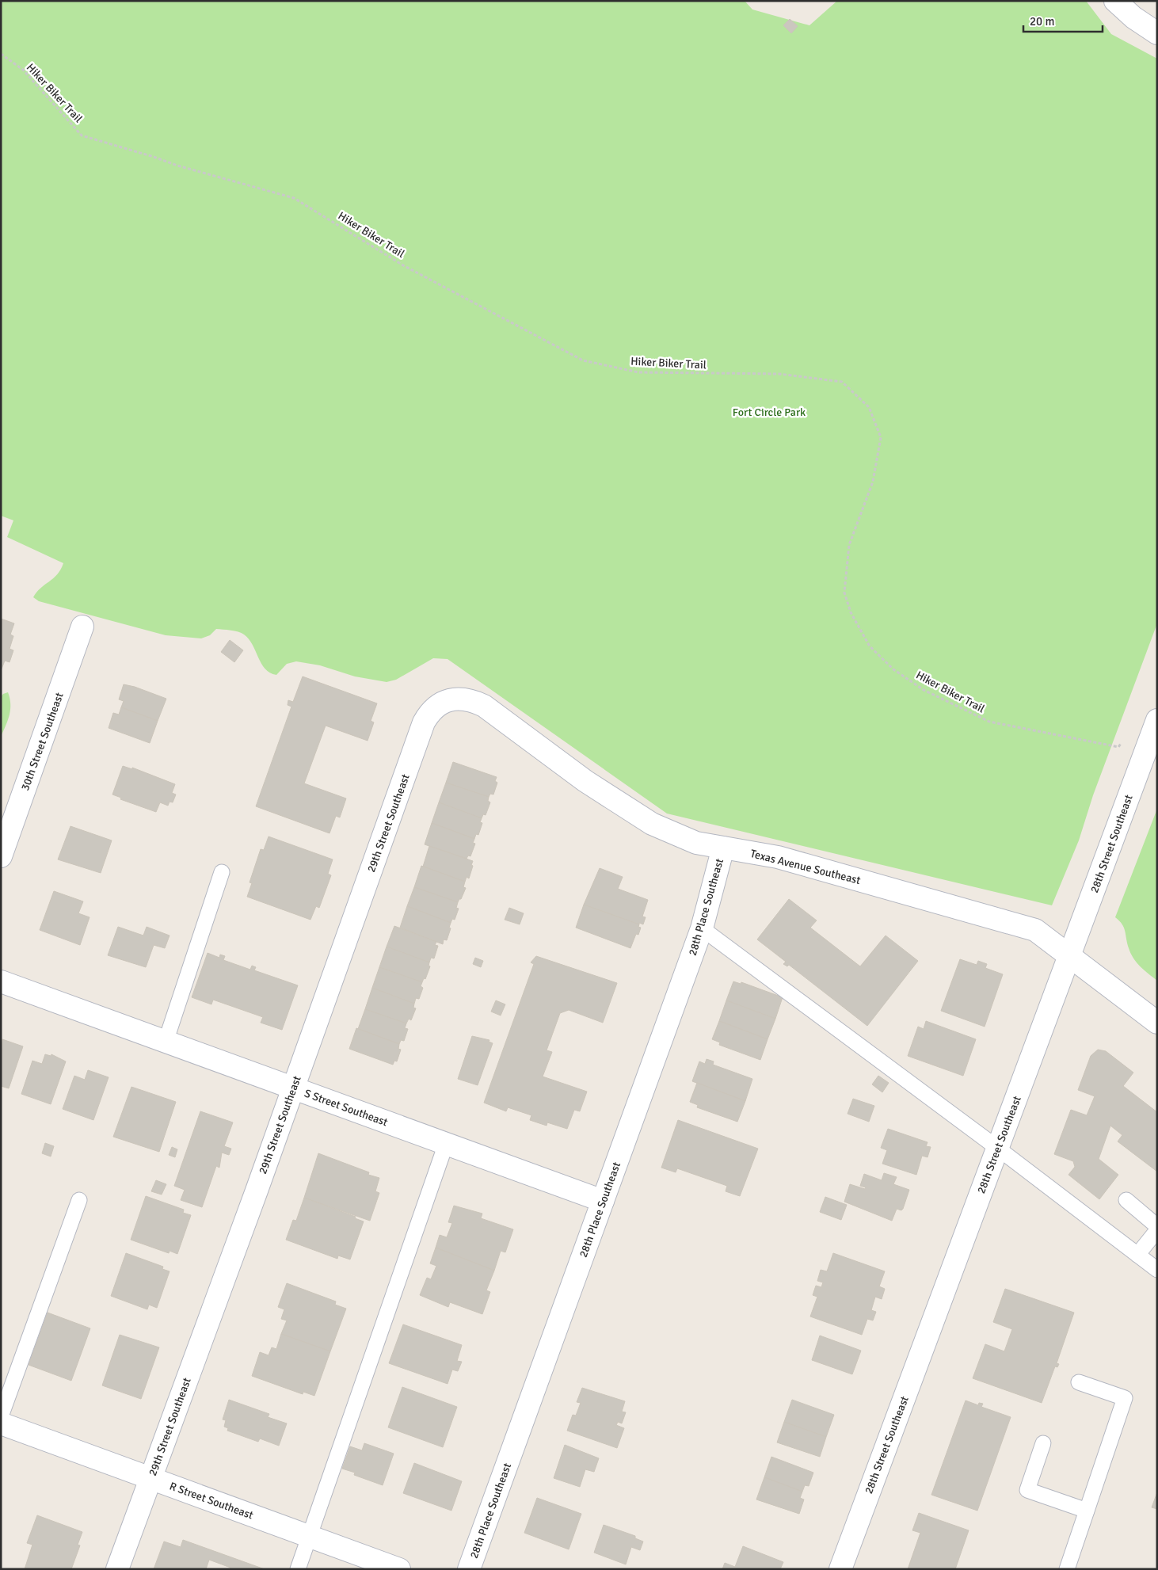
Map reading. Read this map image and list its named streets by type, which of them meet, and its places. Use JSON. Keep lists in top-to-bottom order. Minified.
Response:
{"streets":{"street":["30th Street Southeast","29th Street Southeast","28th Street Southeast","Texas Avenue Southeast","28th Place Southeast","S Street Southeast","R Street Southeast"],"path":["Hiker Biker Trail"]},"crossings":[["29th Street Southeast","Texas Avenue Southeast"],["29th Street Southeast","S Street Southeast"],["29th Street Southeast","R Street Southeast"],["28th Street Southeast","Texas Avenue Southeast"],["Texas Avenue Southeast","28th Place Southeast"],["28th Place Southeast","S Street Southeast"]],"parks":["Fort Circle Park"],"scale_bar":"20 m"}
